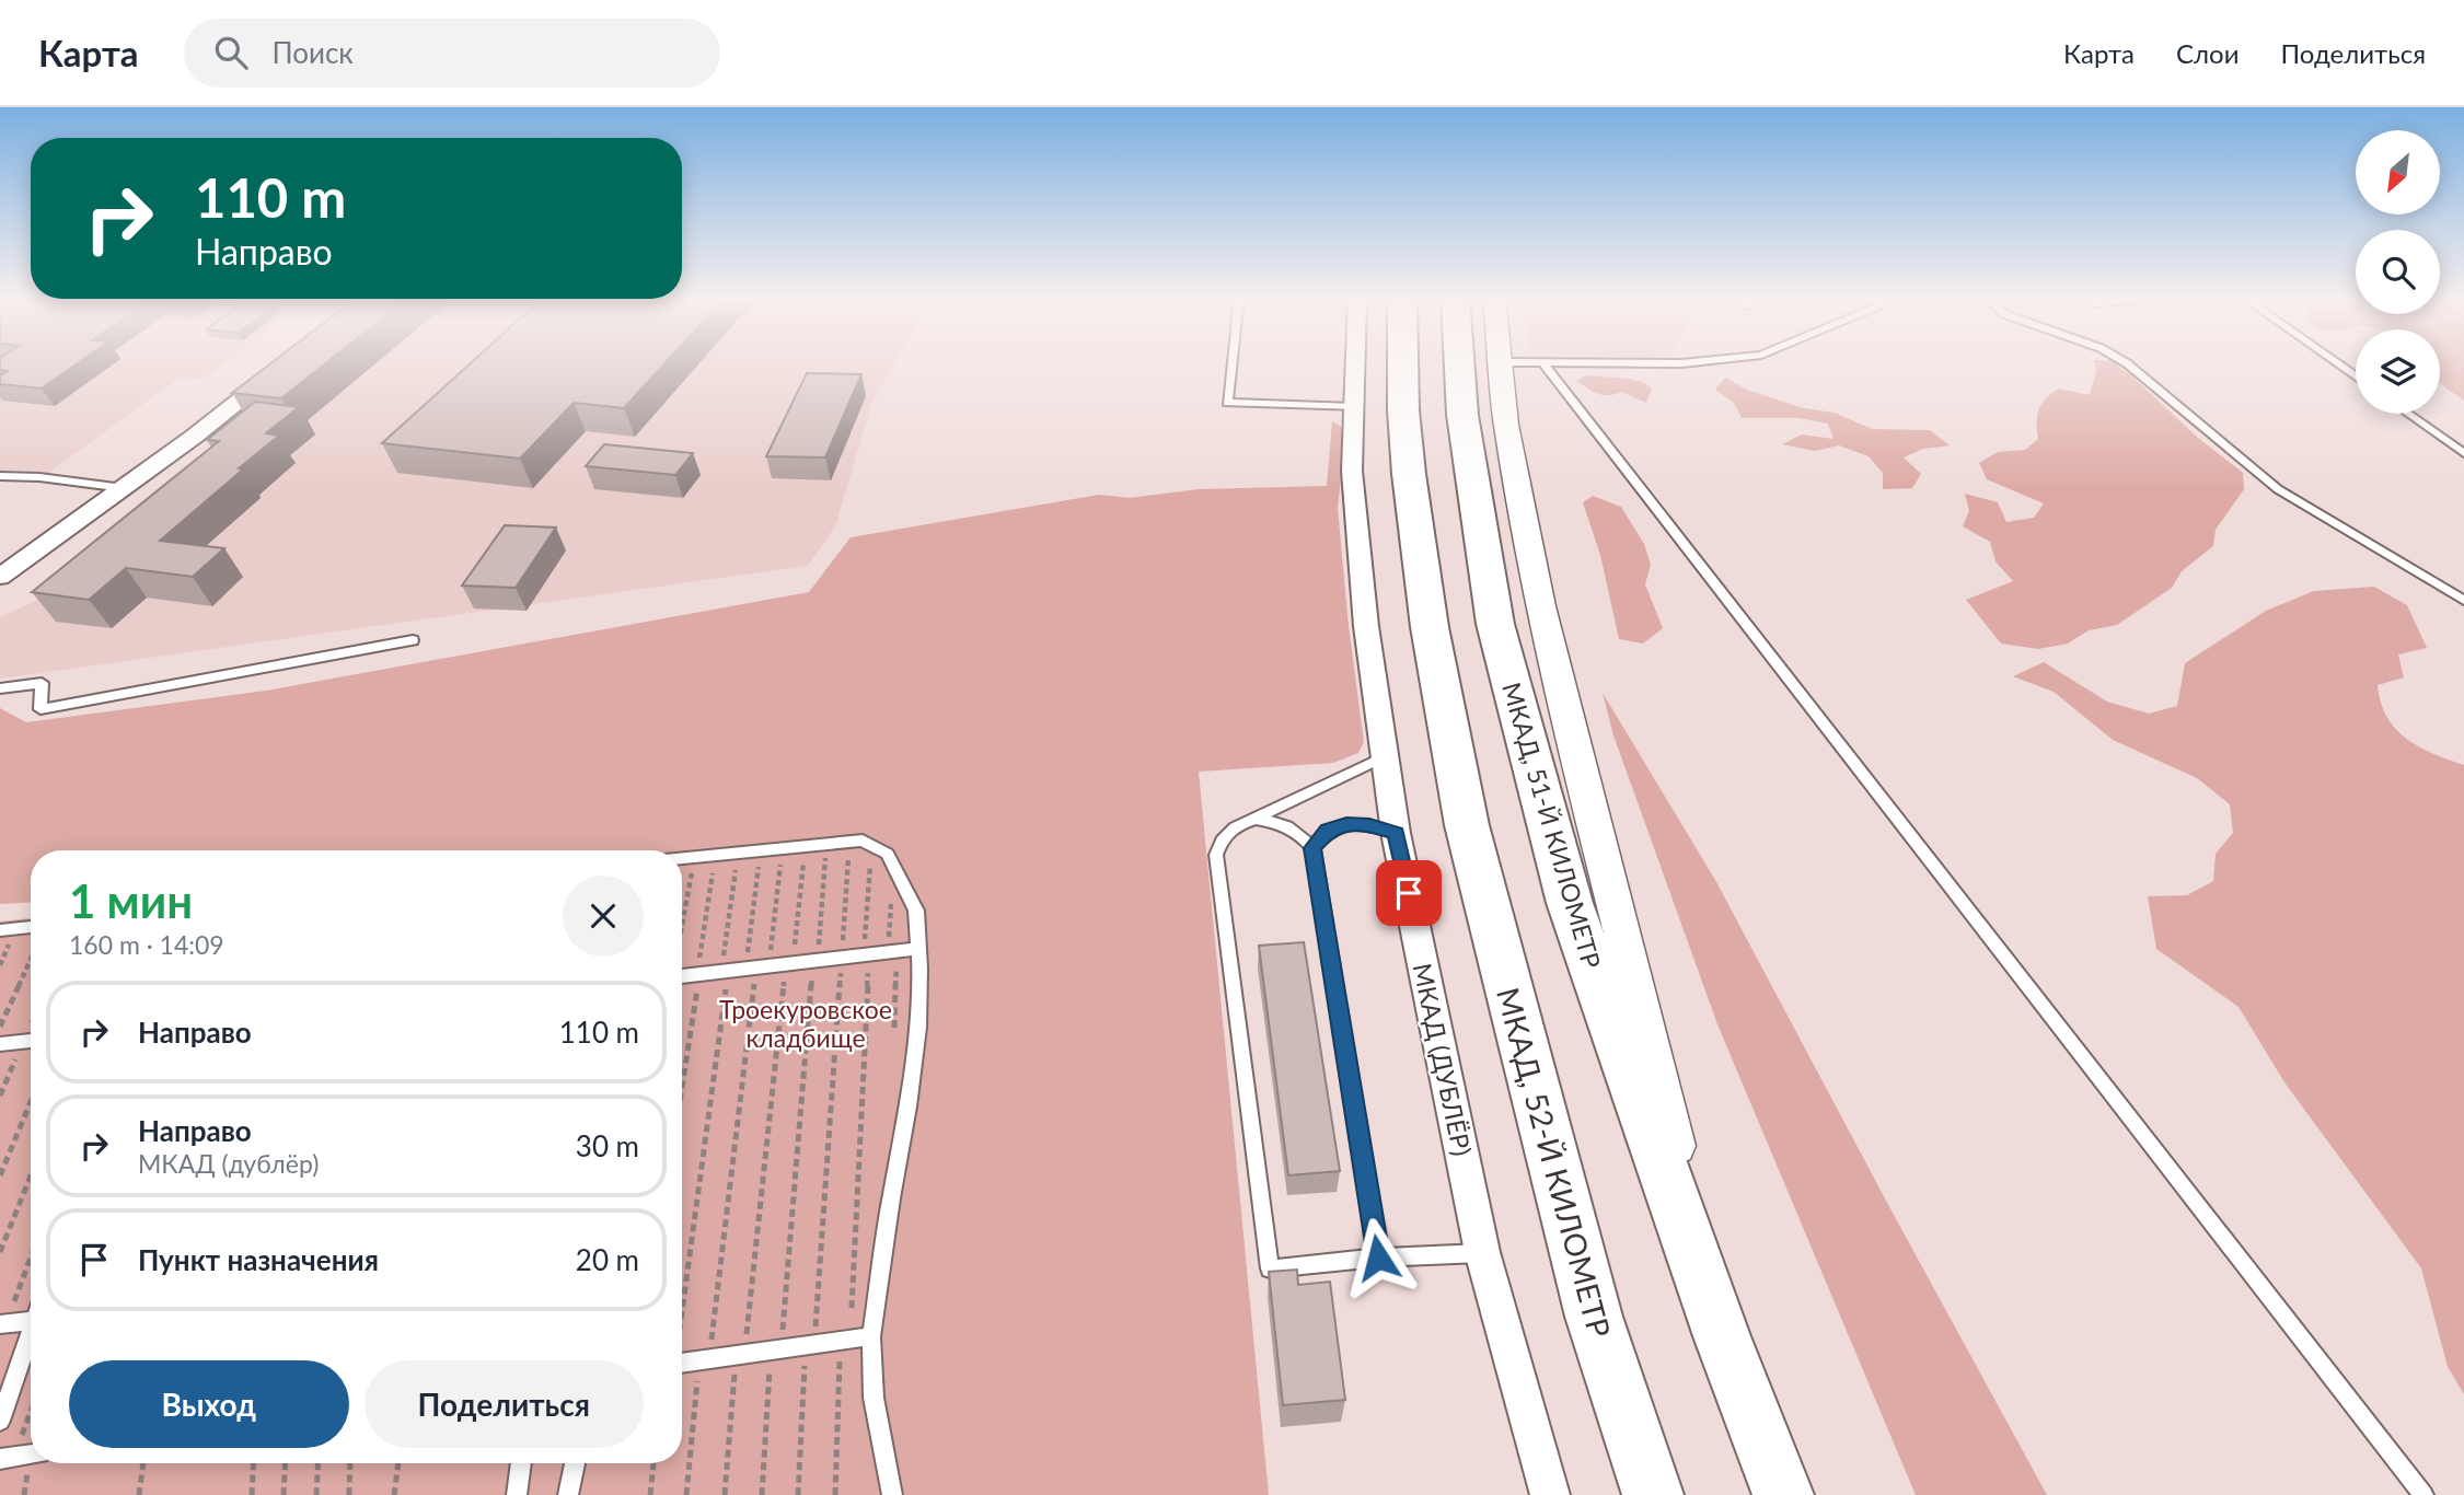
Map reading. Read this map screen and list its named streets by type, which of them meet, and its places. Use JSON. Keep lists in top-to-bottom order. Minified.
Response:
{"streets":{"highway":["МКАД, 51-Й КИЛОМЕТР","МКАД, 52-Й КИЛОМЕТР"],"street":["МКАД (ДУБЛЁР)"]},"parks":["Троекуровское кладбище"],"north":"bottom left","page":{"header":"Карта","search":"Поиск","nav":["Карта","Слои","Поделиться"],"turn":["110 m","Направо"],"heading":["1 мин","160 m · 14:09"],"list":[{"name":"Направо","value":"110 m"},{"name":"Направо","note":"МКАД (дублёр)","value":"30 m"},{"name":"Пункт назначения","value":"20 m"}],"buttons":["Выход","Поделиться"]}}
